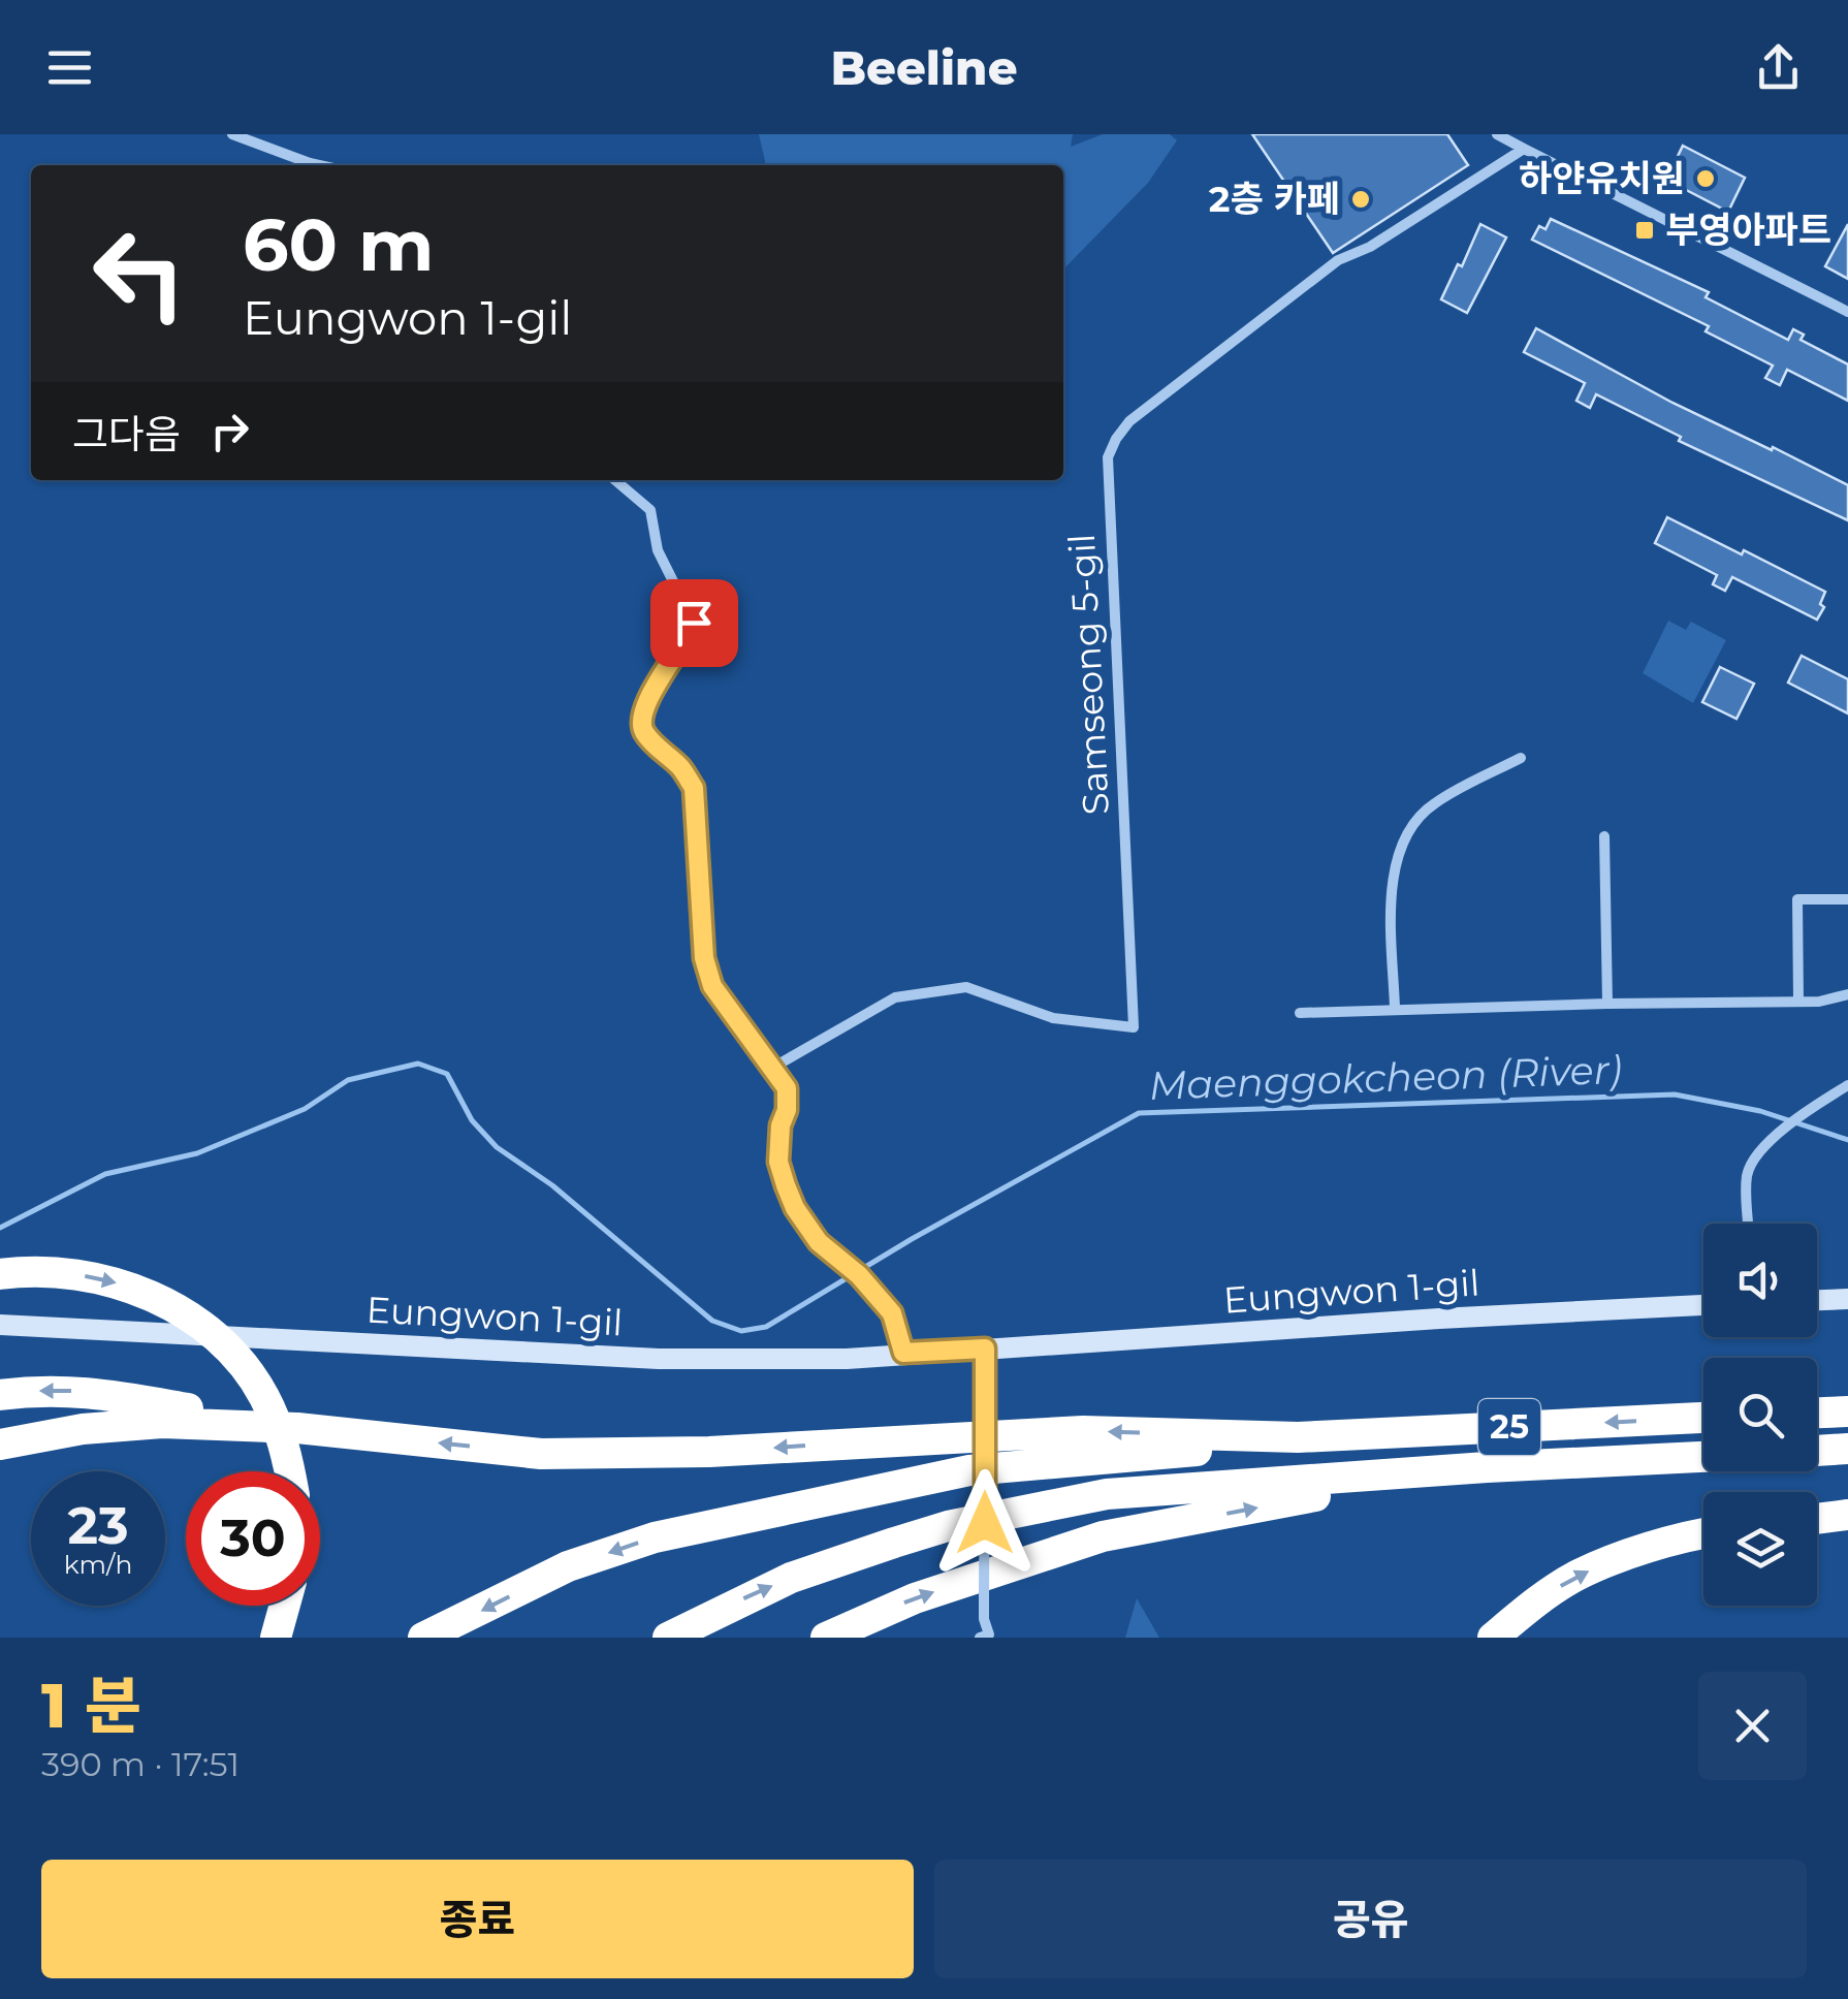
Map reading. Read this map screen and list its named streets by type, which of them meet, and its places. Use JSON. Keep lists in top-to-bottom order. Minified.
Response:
{"streets":{"highway":["25"],"street":["Samseong 5-gil","Eungwon 1-gil"]},"water":["Maenggokcheon (River)"],"places":{"other":["하얀유치원","2층 카페"],"transit":["부영아파트"]},"page":{"header":"Beeline","turn":["60 m","Eungwon 1-gil"],"then":"그다음","speed":"23 km/h","limit":"30","heading":["1 분","390 m · 17:51"],"buttons":["종료","공유"]}}
